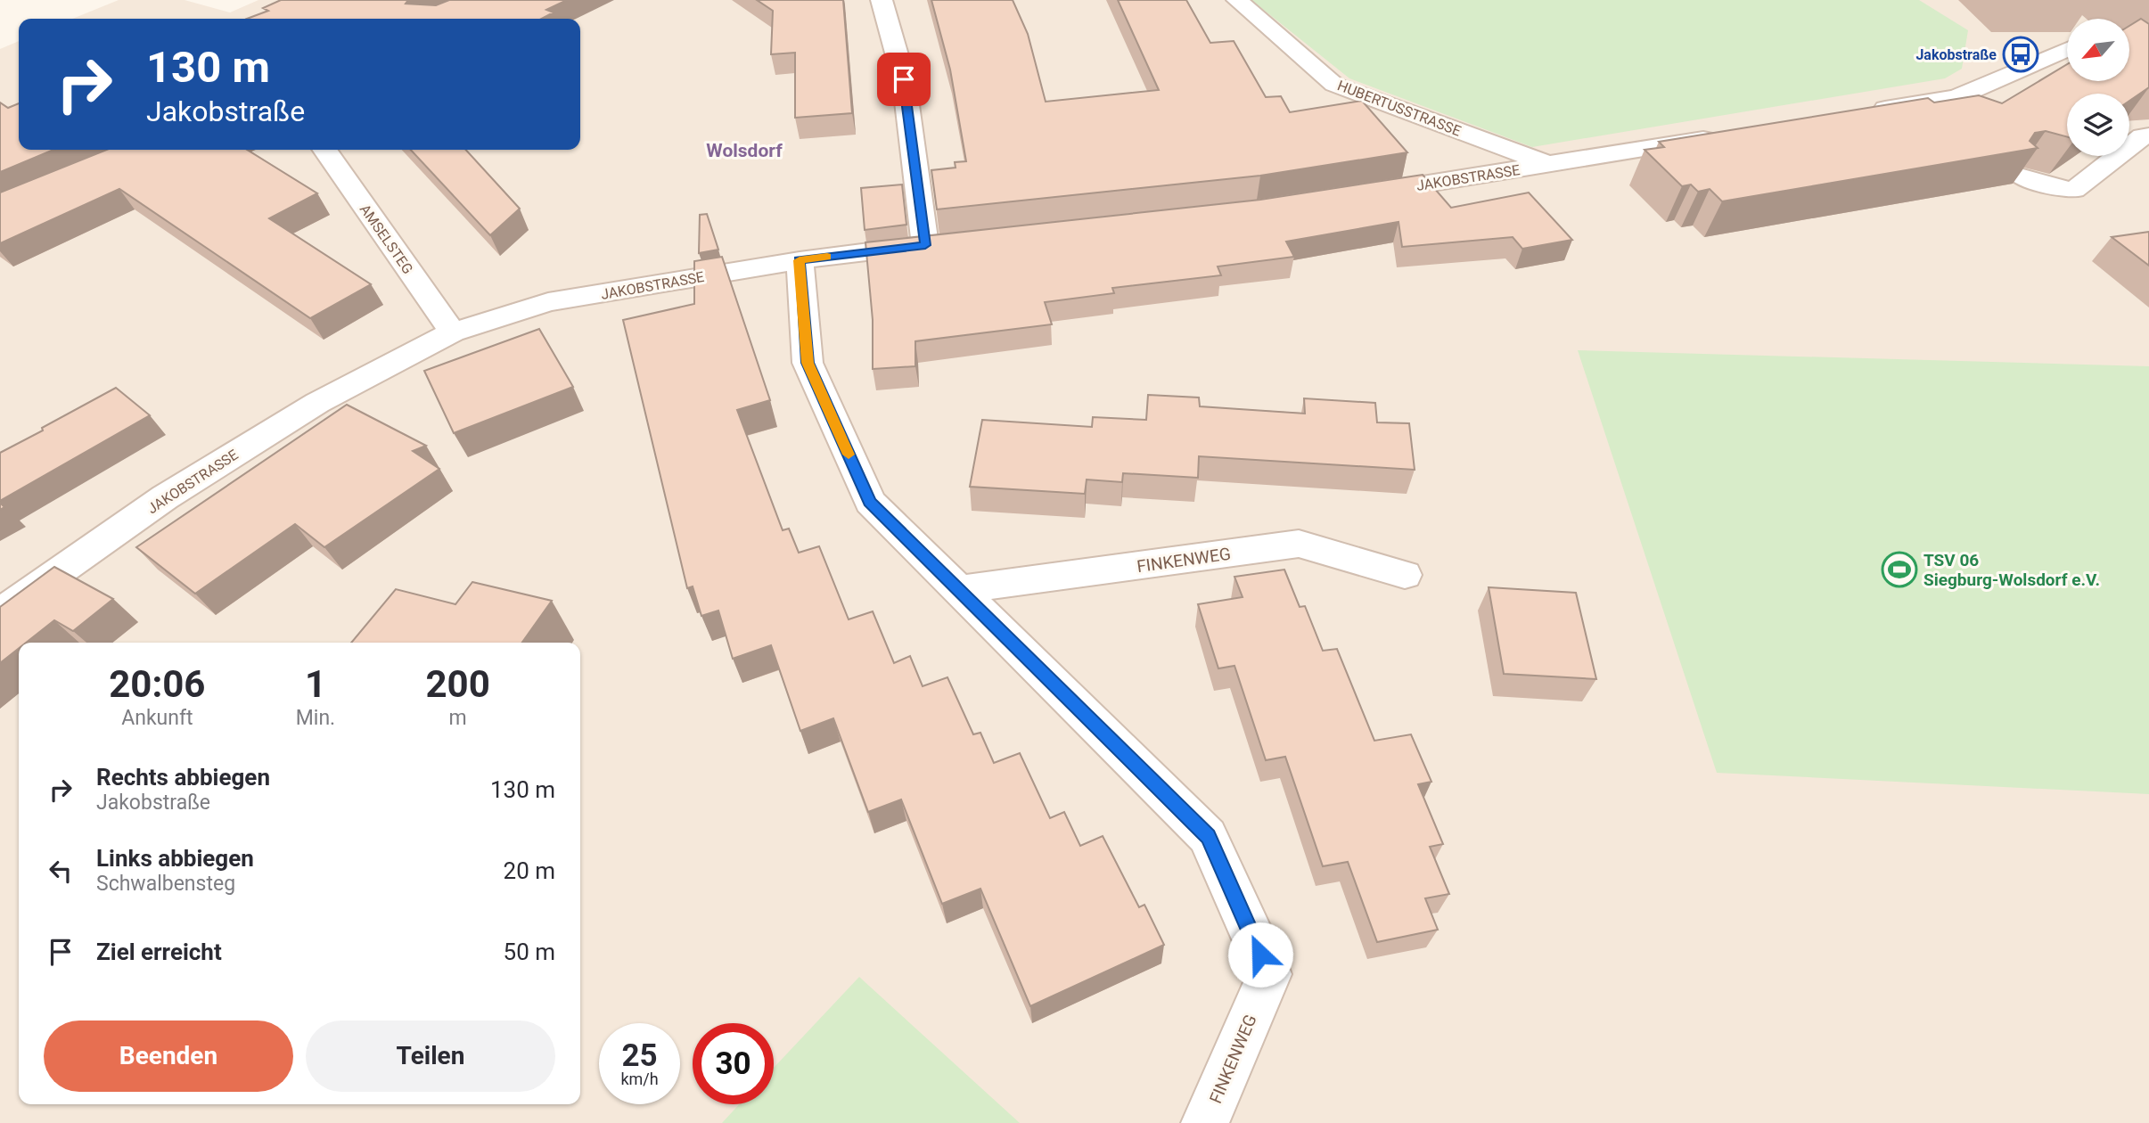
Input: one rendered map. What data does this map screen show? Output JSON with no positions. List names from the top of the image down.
{
  "streets": {
    "street": [
      "HUBERTUSSTRASSE",
      "JAKOBSTRASSE",
      "AMSELSTEG",
      "FINKENWEG"
    ]
  },
  "crossings": [
    ["HUBERTUSSTRASSE", "JAKOBSTRASSE"],
    ["JAKOBSTRASSE", "AMSELSTEG"],
    ["JAKOBSTRASSE", "FINKENWEG"]
  ],
  "districts": ["Wolsdorf"],
  "places": {
    "bus stop": ["Jakobstraße"],
    "sports": ["TSV 06 Siegburg-Wolsdorf e.V."]
  },
  "north": "bottom left",
  "page": {
    "turn": ["130 m", "Jakobstraße"],
    "eta": [
      "20:06",
      "Ankunft",
      "1",
      "Min.",
      "200",
      "m"
    ],
    "list": [
      {
        "name": "Rechts abbiegen",
        "note": "Jakobstraße",
        "value": "130 m"
      },
      {
        "name": "Links abbiegen",
        "note": "Schwalbensteg",
        "value": "20 m"
      },
      {
        "name": "Ziel erreicht",
        "value": "50 m"
      }
    ],
    "buttons": ["Beenden", "Teilen"],
    "speed": "25 km/h",
    "limit": "30"
  }
}
